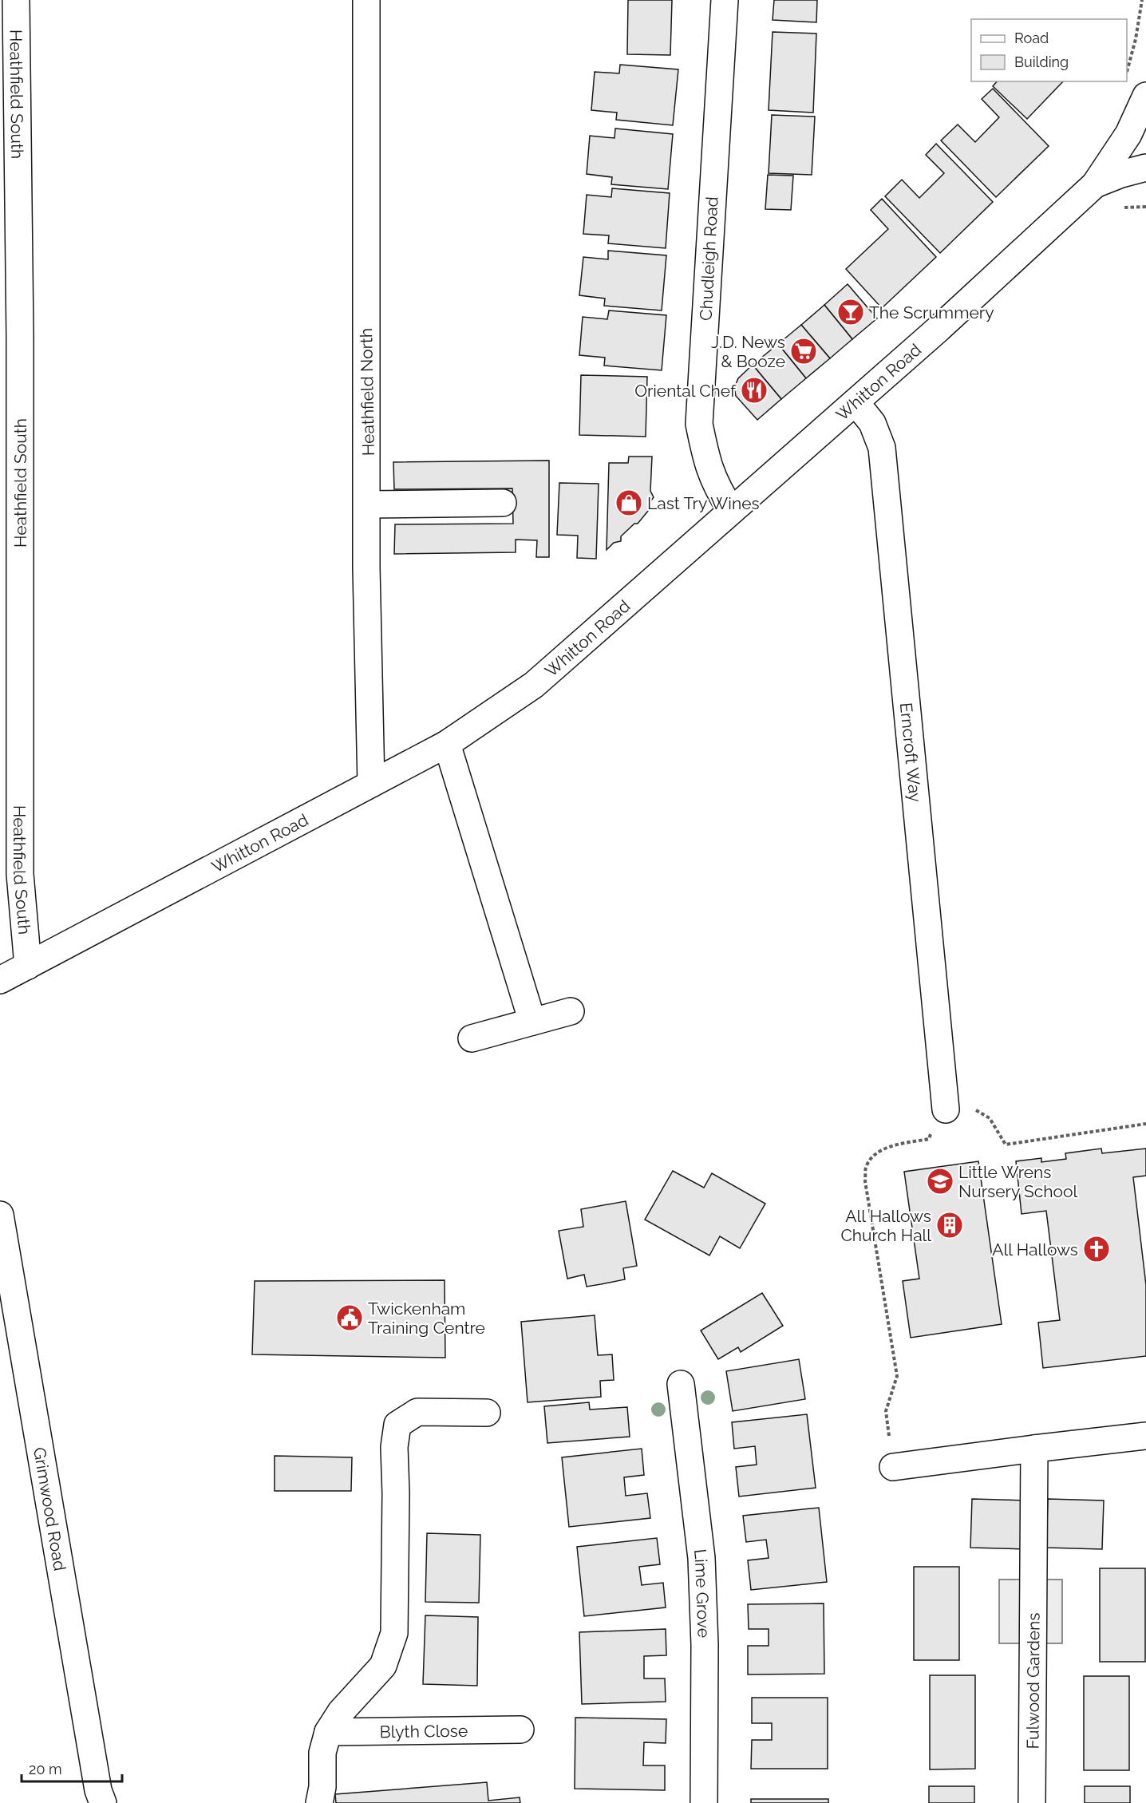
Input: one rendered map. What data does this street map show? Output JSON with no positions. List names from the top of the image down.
{
  "streets": {
    "street": [
      "Heathfield South",
      "Chudleigh Road",
      "Whitton Road",
      "Heathfield North",
      "Erncroft Way",
      "Grimwood Road",
      "Lime Grove",
      "Fulwood Gardens",
      "Blyth Close"
    ]
  },
  "crossings": [
    ["Heathfield South", "Whitton Road"],
    ["Chudleigh Road", "Whitton Road"],
    ["Whitton Road", "Heathfield North"],
    ["Whitton Road", "Erncroft Way"]
  ],
  "places": {
    "bar": ["The Scrummery"],
    "supermarket": ["J.D. News & Booze"],
    "restaurant": ["Oriental Chef"],
    "shop": ["Last Try Wines"],
    "school or university": ["Little Wrens Nursery School"],
    "building": ["All Hallows Church Hall"],
    "church": ["All Hallows"],
    "public building": ["Twickenham Training Centre"]
  },
  "legend": ["Road", "Building"],
  "scale_bar": "20 m"
}
